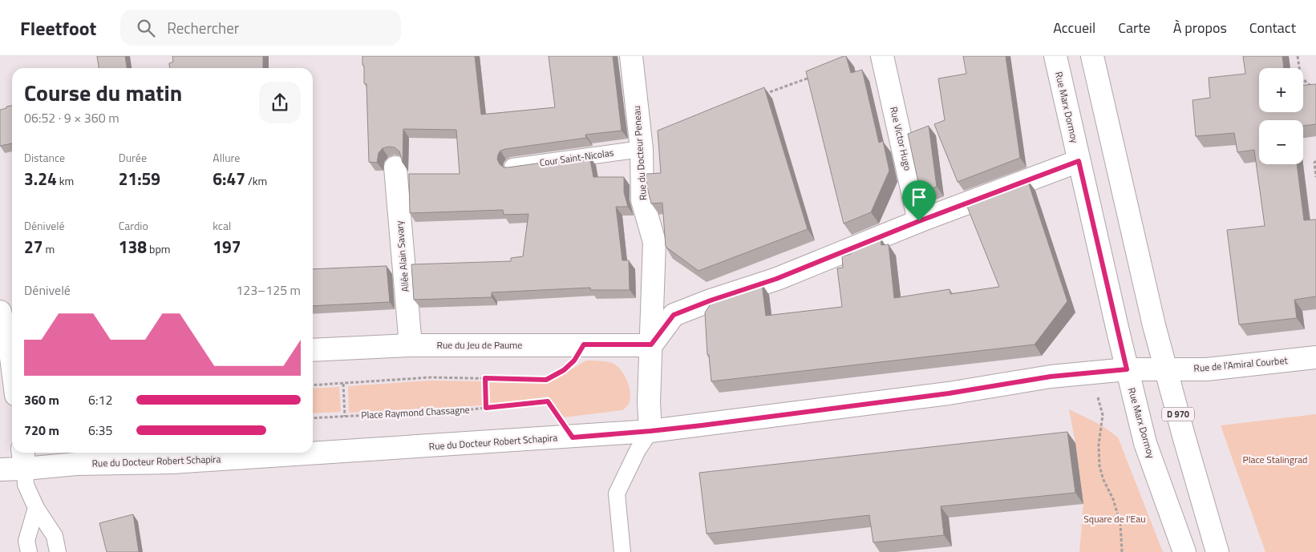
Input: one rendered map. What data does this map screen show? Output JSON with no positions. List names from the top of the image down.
{
  "streets": {
    "street": [
      "Rue Marx Dormoy",
      "Rue Victor Hugo",
      "Rue du Docteur Peneau",
      "Allée Alain Savary",
      "Rue du Jeu de Paume",
      "Rue de l'Amiral Courbet",
      "D 970",
      "Rue du Docteur Robert Schapira"
    ],
    "lane": ["Cour Saint-Nicolas"],
    "path": ["Place Raymond Chassagne"]
  },
  "crossings": [
    ["Rue Marx Dormoy", "Rue de l'Amiral Courbet"],
    ["Rue Marx Dormoy", "Rue du Docteur Robert Schapira"],
    ["Rue du Docteur Peneau", "Cour Saint-Nicolas"],
    ["Rue du Docteur Peneau", "Rue du Jeu de Paume"],
    ["Allée Alain Savary", "Rue du Jeu de Paume"],
    ["Rue de l'Amiral Courbet", "D 970"],
    ["Rue de l'Amiral Courbet", "Rue du Docteur Robert Schapira"],
    ["Place Raymond Chassagne", "Rue du Docteur Robert Schapira"]
  ],
  "parks": ["Place Stalingrad", "Square de l'Eau"],
  "page": {
    "header": "Fleetfoot",
    "search": "Rechercher",
    "nav": [
      "Accueil",
      "Carte",
      "À propos",
      "Contact"
    ],
    "map_buttons": ["+", "−"],
    "heading": ["Course du matin", "06:52 · 9 × 360 m"],
    "stats": [
      ["Distance", "3.24 km"],
      ["Durée", "21:59"],
      ["Allure", "6:47 /km"],
      ["Dénivelé", "27 m"],
      ["Cardio", "138 bpm"],
      ["kcal", "197"]
    ],
    "chart": ["Dénivelé", "123–125 m"],
    "list": [
      {
        "name": "360 m",
        "note": "6:12"
      },
      {
        "name": "720 m",
        "note": "6:35"
      }
    ]
  }
}
